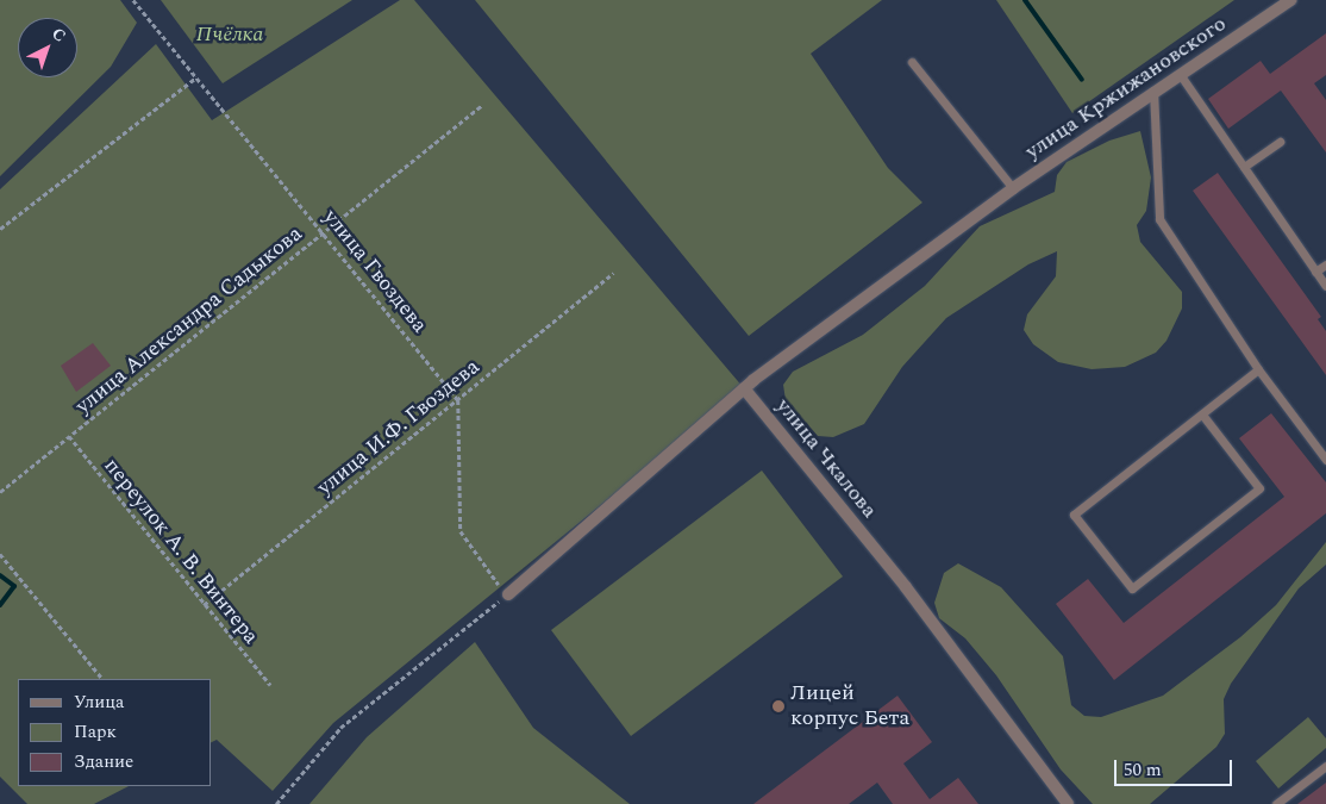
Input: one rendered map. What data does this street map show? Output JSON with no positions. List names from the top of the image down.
{
  "streets": {
    "street": ["улица Кржижановского", "улица Чкалова"],
    "path": [
      "улица Гвоздева",
      "улица Александра Садыкова",
      "улица И.Ф. Гвоздева",
      "переулок А. В. Винтера"
    ]
  },
  "crossings": [
    ["улица Кржижановского", "улица Чкалова"],
    ["улица Гвоздева", "улица Александра Садыкова"],
    ["улица Гвоздева", "улица И.Ф. Гвоздева"],
    ["улица Александра Садыкова", "переулок А. В. Винтера"],
    ["улица И.Ф. Гвоздева", "переулок А. В. Винтера"]
  ],
  "parks": ["Пчёлка"],
  "places": ["Лицей корпус Бета"],
  "legend": ["Улица", "Парк", "Здание"],
  "scale_bar": "50 m",
  "north": "top right"
}
